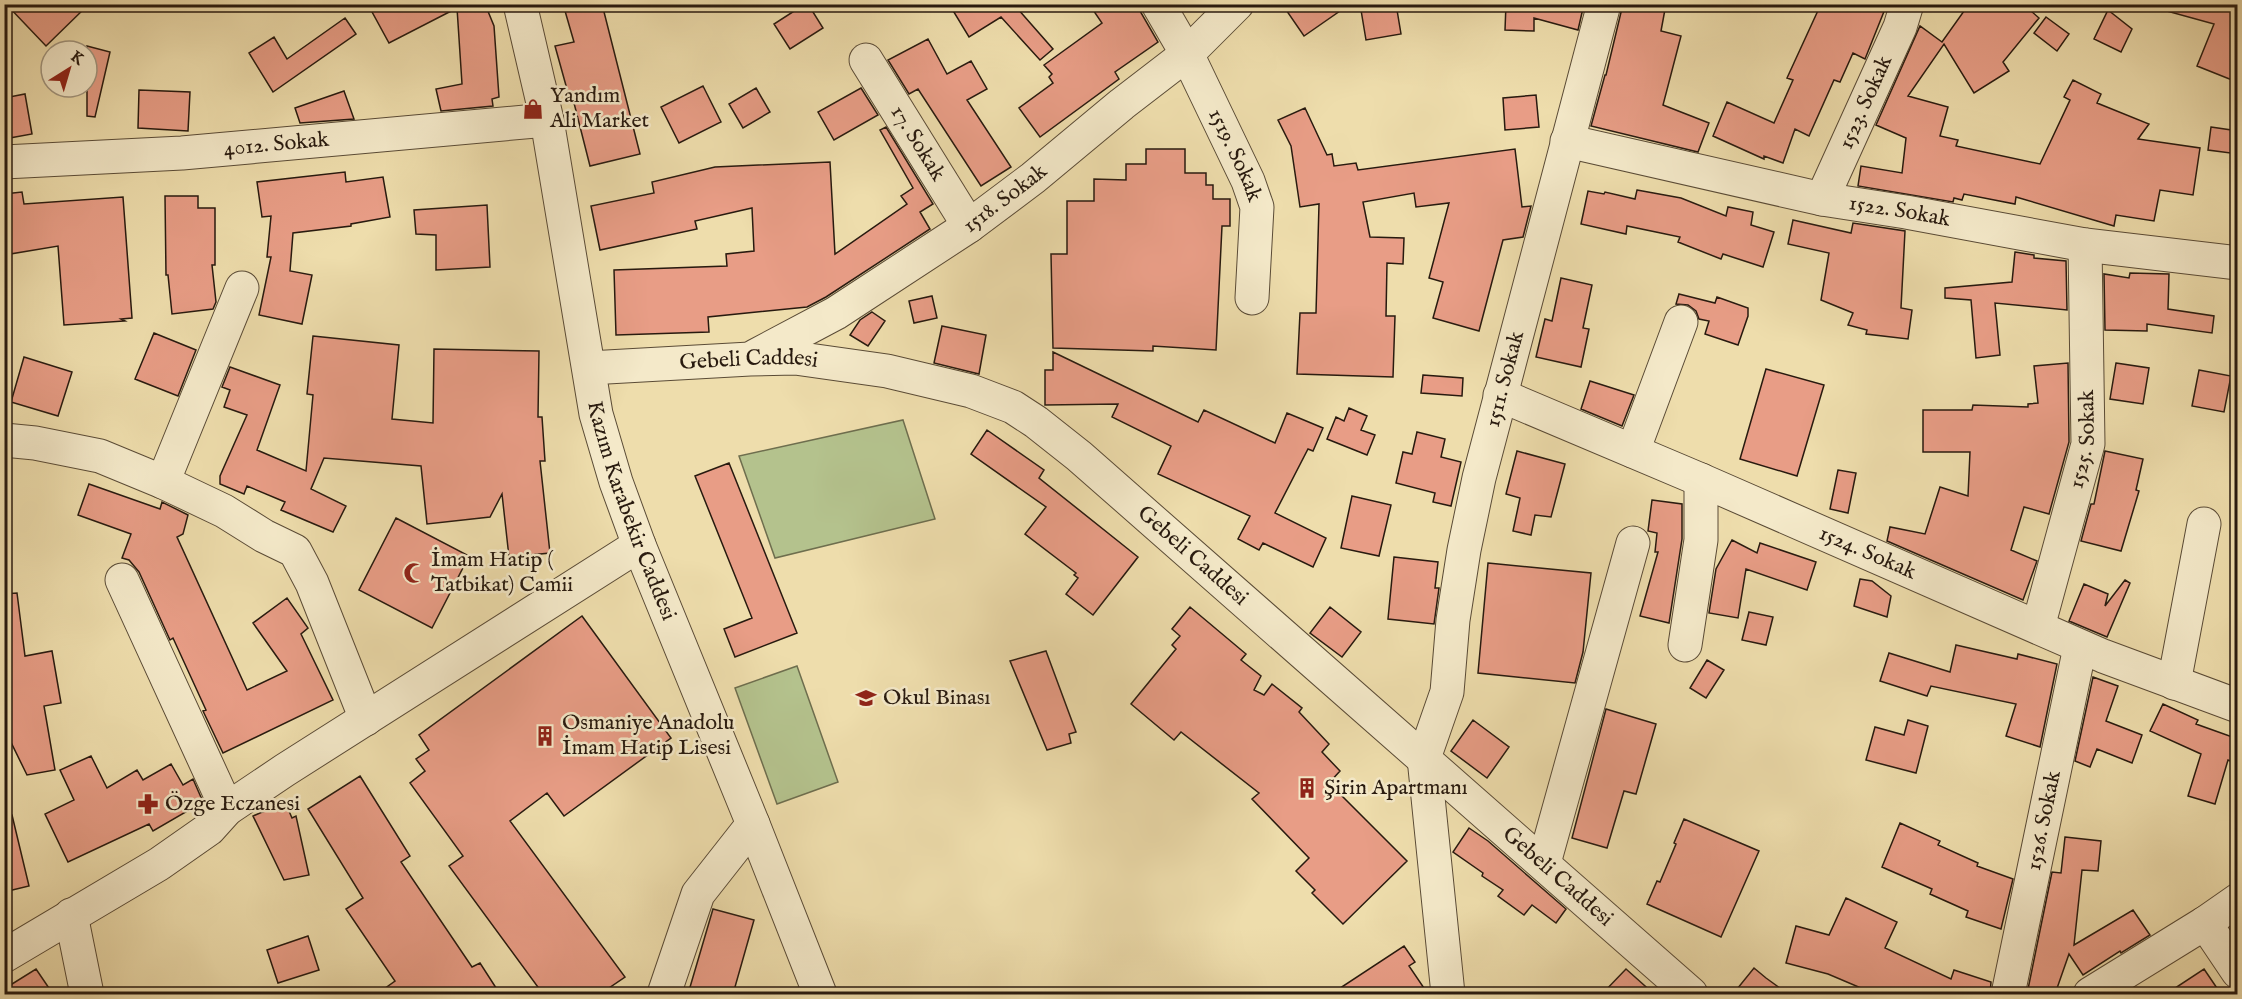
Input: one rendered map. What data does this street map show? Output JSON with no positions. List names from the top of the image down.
{
  "streets": {
    "street": [
      "1523. Sokak",
      "17. Sokak",
      "4012. Sokak",
      "1519. Sokak",
      "1518. Sokak",
      "1522. Sokak",
      "Gebeli Caddesi",
      "1511. Sokak",
      "1525. Sokak",
      "Kazım Karabekir Caddesi",
      "1524. Sokak",
      "1526. Sokak"
    ]
  },
  "crossings": [
    ["1523. Sokak", "1522. Sokak"],
    ["17. Sokak", "1518. Sokak"],
    ["4012. Sokak", "Kazım Karabekir Caddesi"],
    ["1519. Sokak", "1518. Sokak"],
    ["1518. Sokak", "Gebeli Caddesi"],
    ["1522. Sokak", "1511. Sokak"],
    ["1522. Sokak", "1525. Sokak"],
    ["Gebeli Caddesi", "1511. Sokak"],
    ["Gebeli Caddesi", "Kazım Karabekir Caddesi"],
    ["1511. Sokak", "1524. Sokak"],
    ["1525. Sokak", "1524. Sokak"],
    ["1524. Sokak", "1526. Sokak"]
  ],
  "places": {
    "shop": ["Yandım Ali Market"],
    "mosque": ["İmam Hatip ( Tatbikat) Camii"],
    "school or university": ["Okul Binası"],
    "building": ["Osmaniye Anadolu İmam Hatip Lisesi", "Şirin Apartmanı"],
    "pharmacy": ["Özge Eczanesi"]
  },
  "north": "top right"
}
